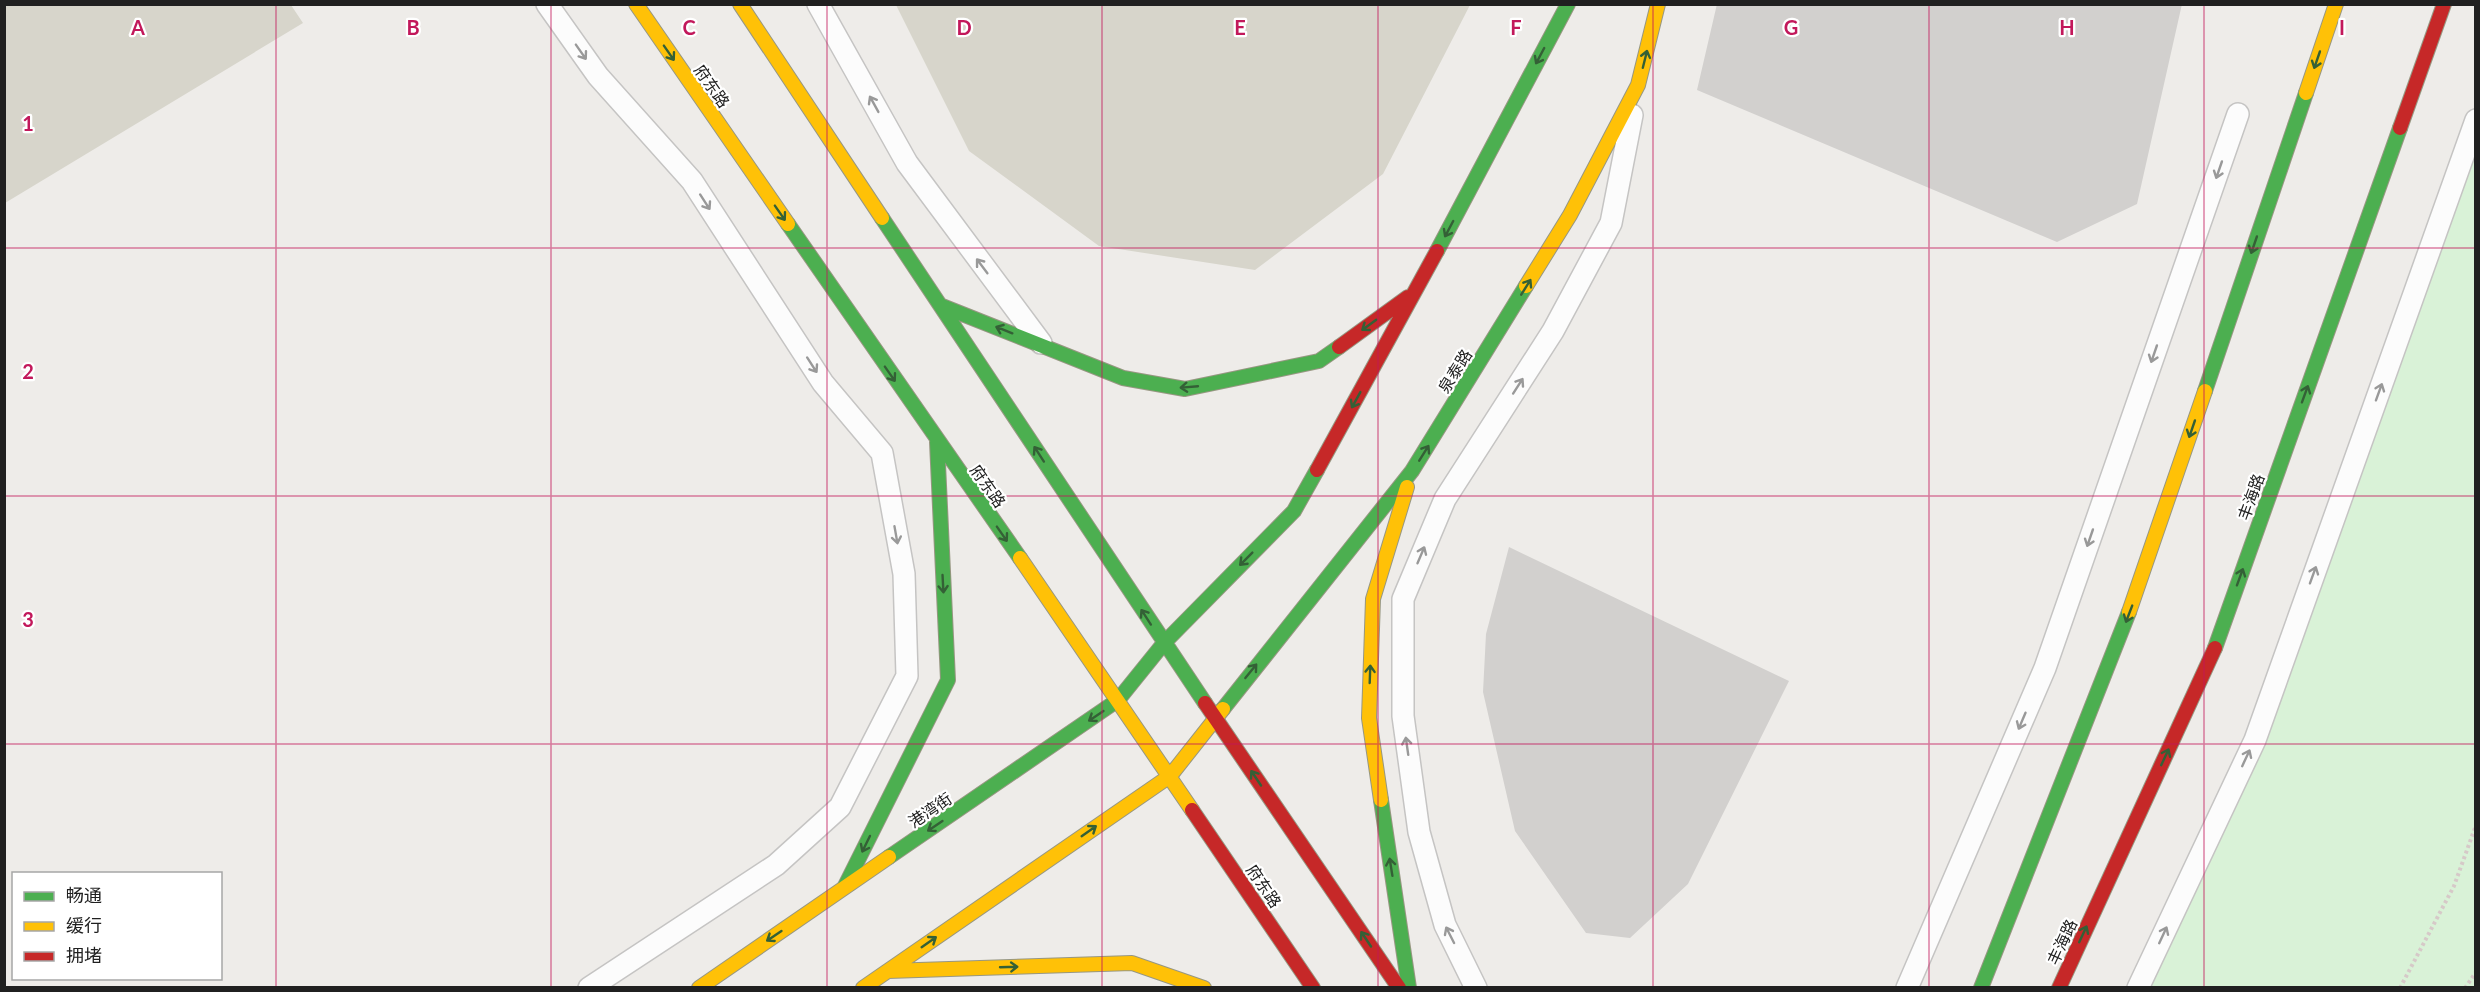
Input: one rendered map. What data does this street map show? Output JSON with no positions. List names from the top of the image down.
{
  "streets": {
    "street": [
      "府东路",
      "泉泰路",
      "丰海路",
      "港湾街"
    ]
  },
  "crossings": [
    ["府东路", "港湾街"]
  ],
  "legend": ["畅通", "缓行", "拥堵"],
  "grid": {
    "columns": [
      "A",
      "B",
      "C",
      "D",
      "E",
      "F",
      "G",
      "H",
      "I"
    ],
    "rows": ["1", "2", "3"]
  }
}
